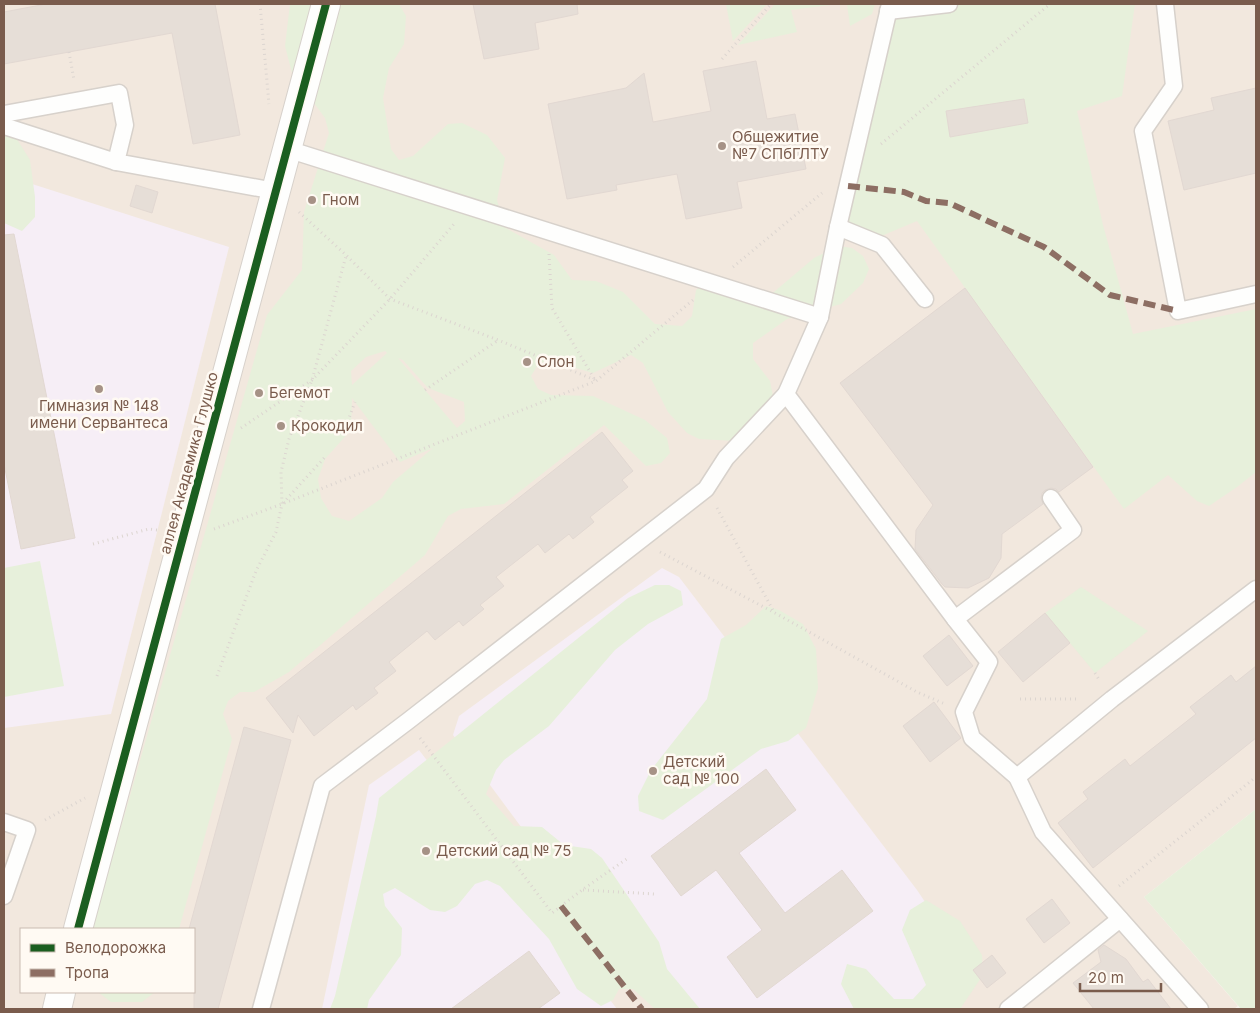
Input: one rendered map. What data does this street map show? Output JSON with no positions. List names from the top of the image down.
{
  "streets": {
    "street": ["аллея Академика Глушко"]
  },
  "places": [
    "Общежитие №7 СПбГЛТУ",
    "Гном",
    "Слон",
    "Гимназия № 148 имени Сервантеса",
    "Бегемот",
    "Крокодил",
    "Детский сад № 100",
    "Детский сад № 75"
  ],
  "legend": ["Велодорожка", "Тропа"],
  "scale_bar": "20 m"
}
